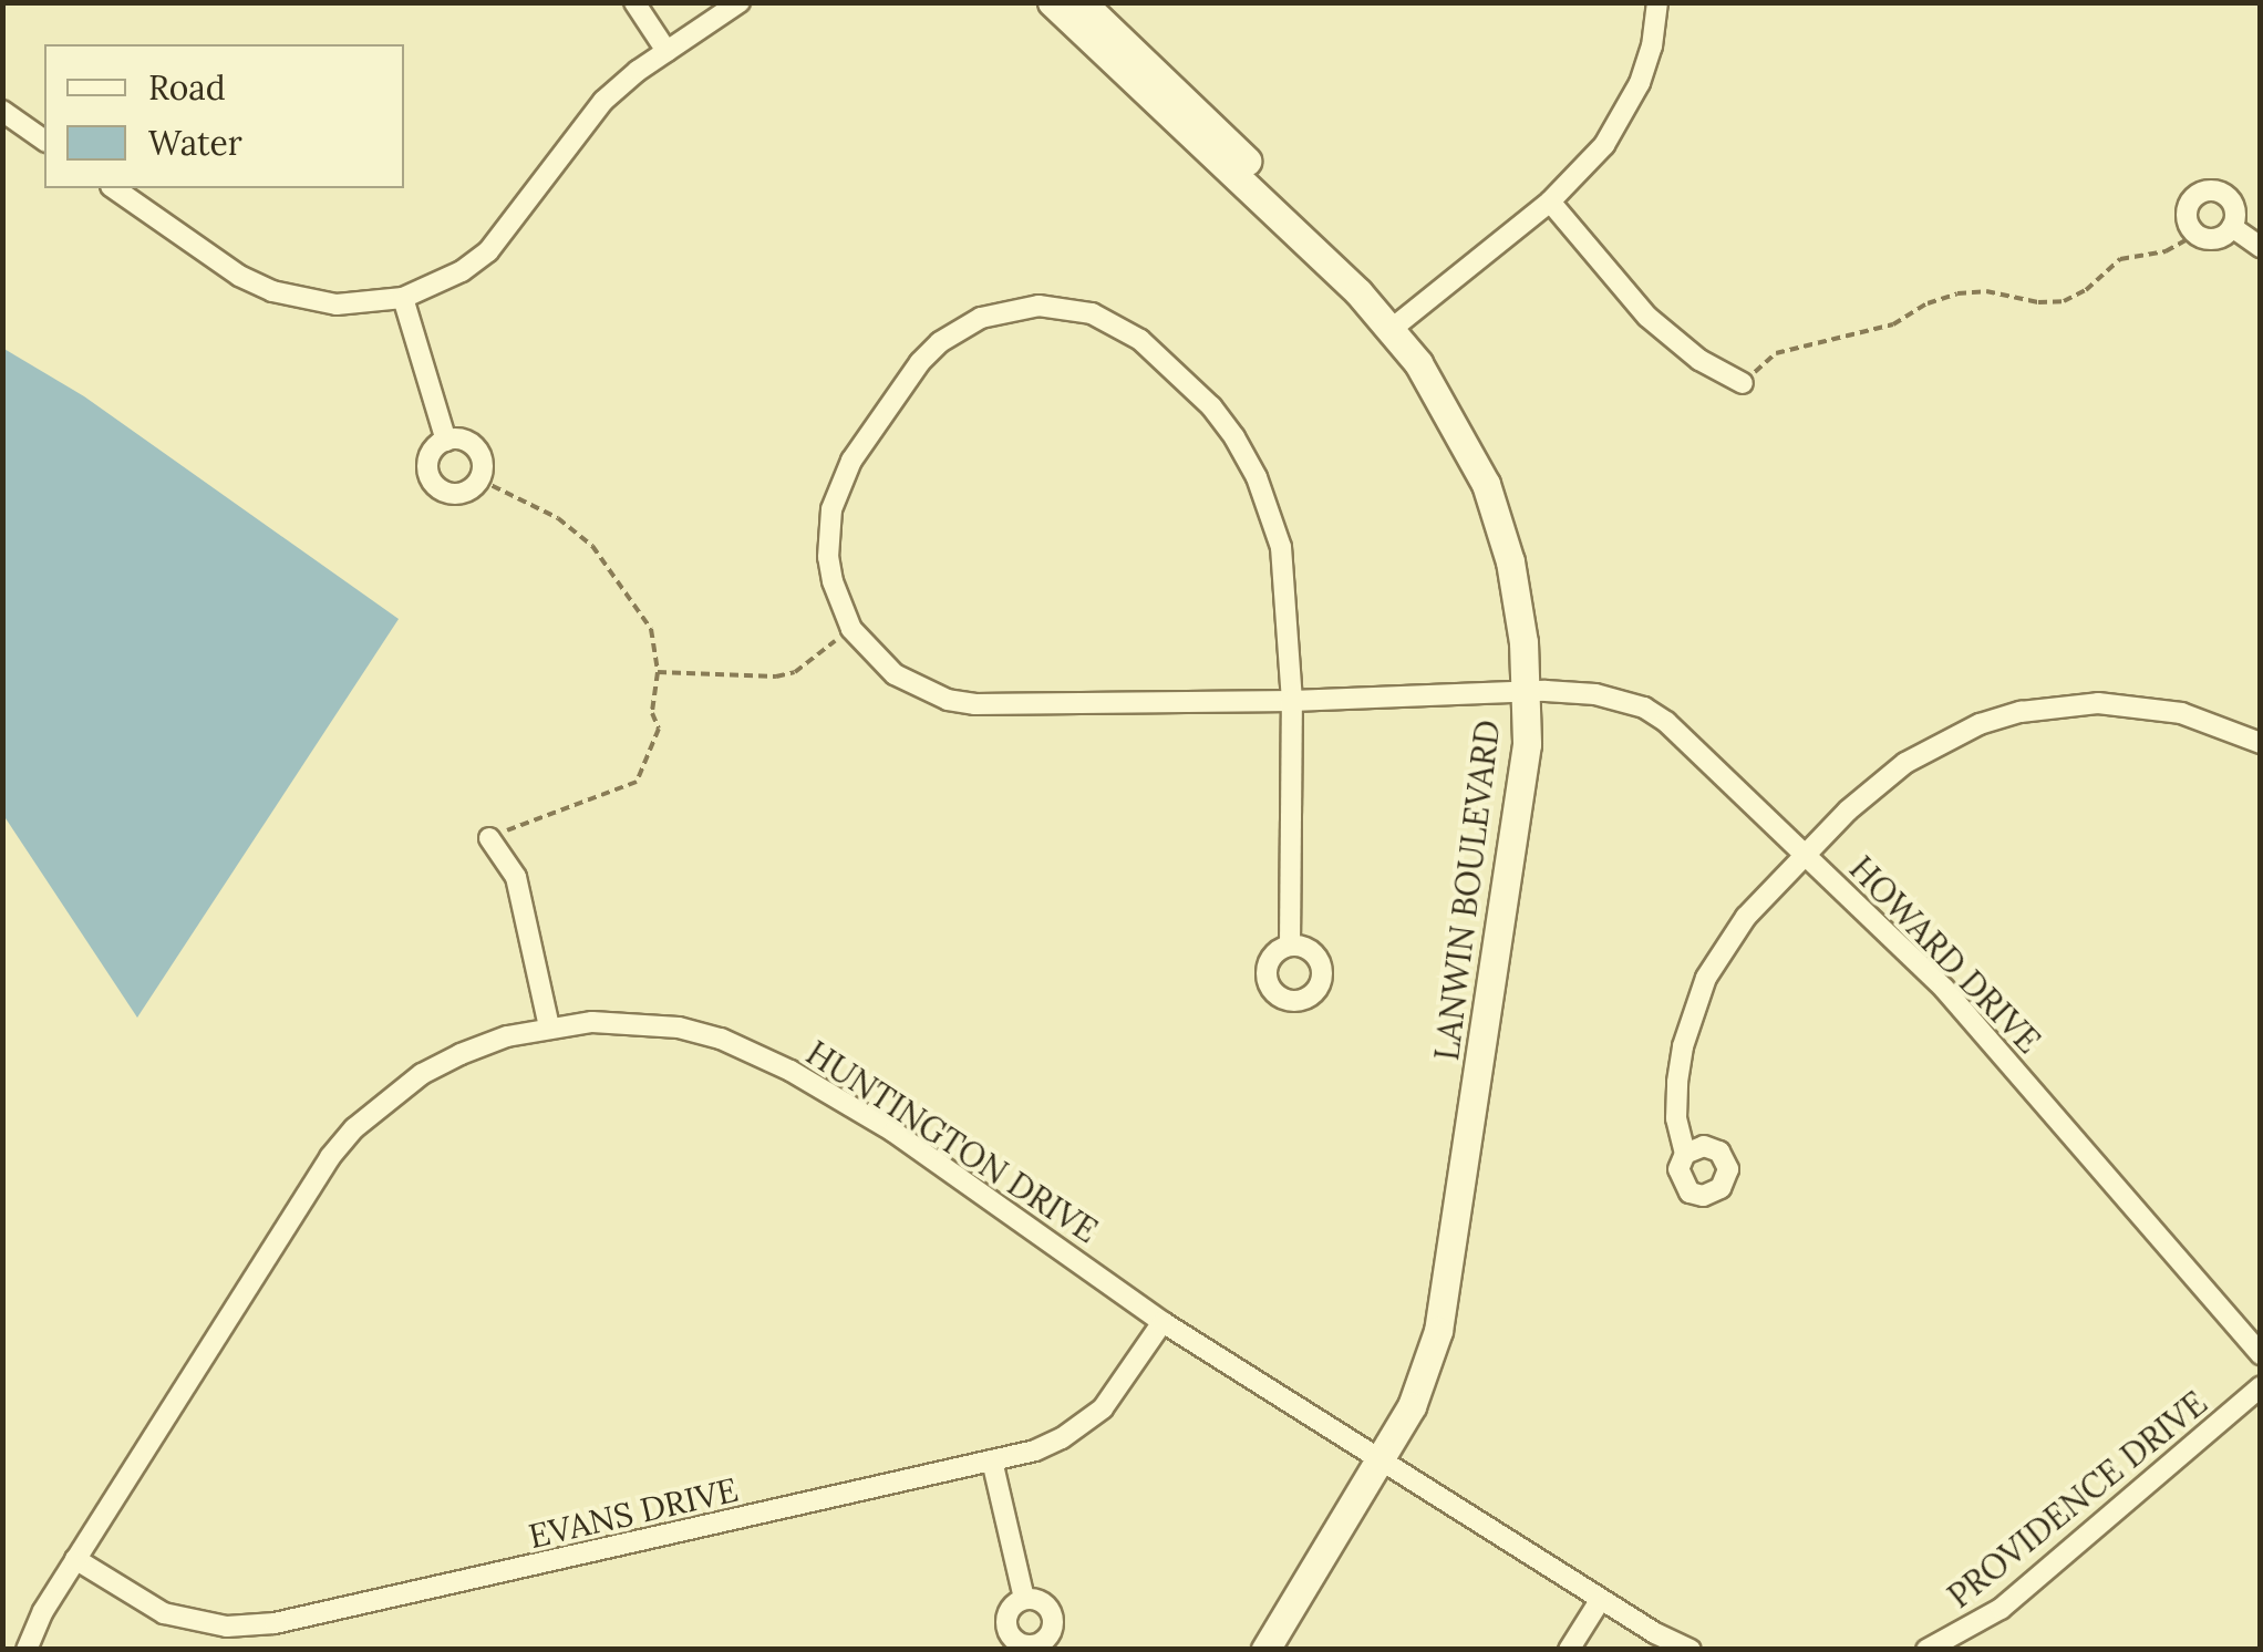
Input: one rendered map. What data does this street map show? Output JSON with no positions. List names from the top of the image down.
{
  "streets": {
    "street": [
      "LANWIN BOULEVARD",
      "HOWARD DRIVE",
      "HUNTINGTON DRIVE",
      "PROVIDENCE DRIVE",
      "EVANS DRIVE"
    ]
  },
  "crossings": [
    ["LANWIN BOULEVARD", "HOWARD DRIVE"],
    ["LANWIN BOULEVARD", "HUNTINGTON DRIVE"],
    ["HUNTINGTON DRIVE", "EVANS DRIVE"]
  ],
  "legend": ["Road", "Water"]
}
